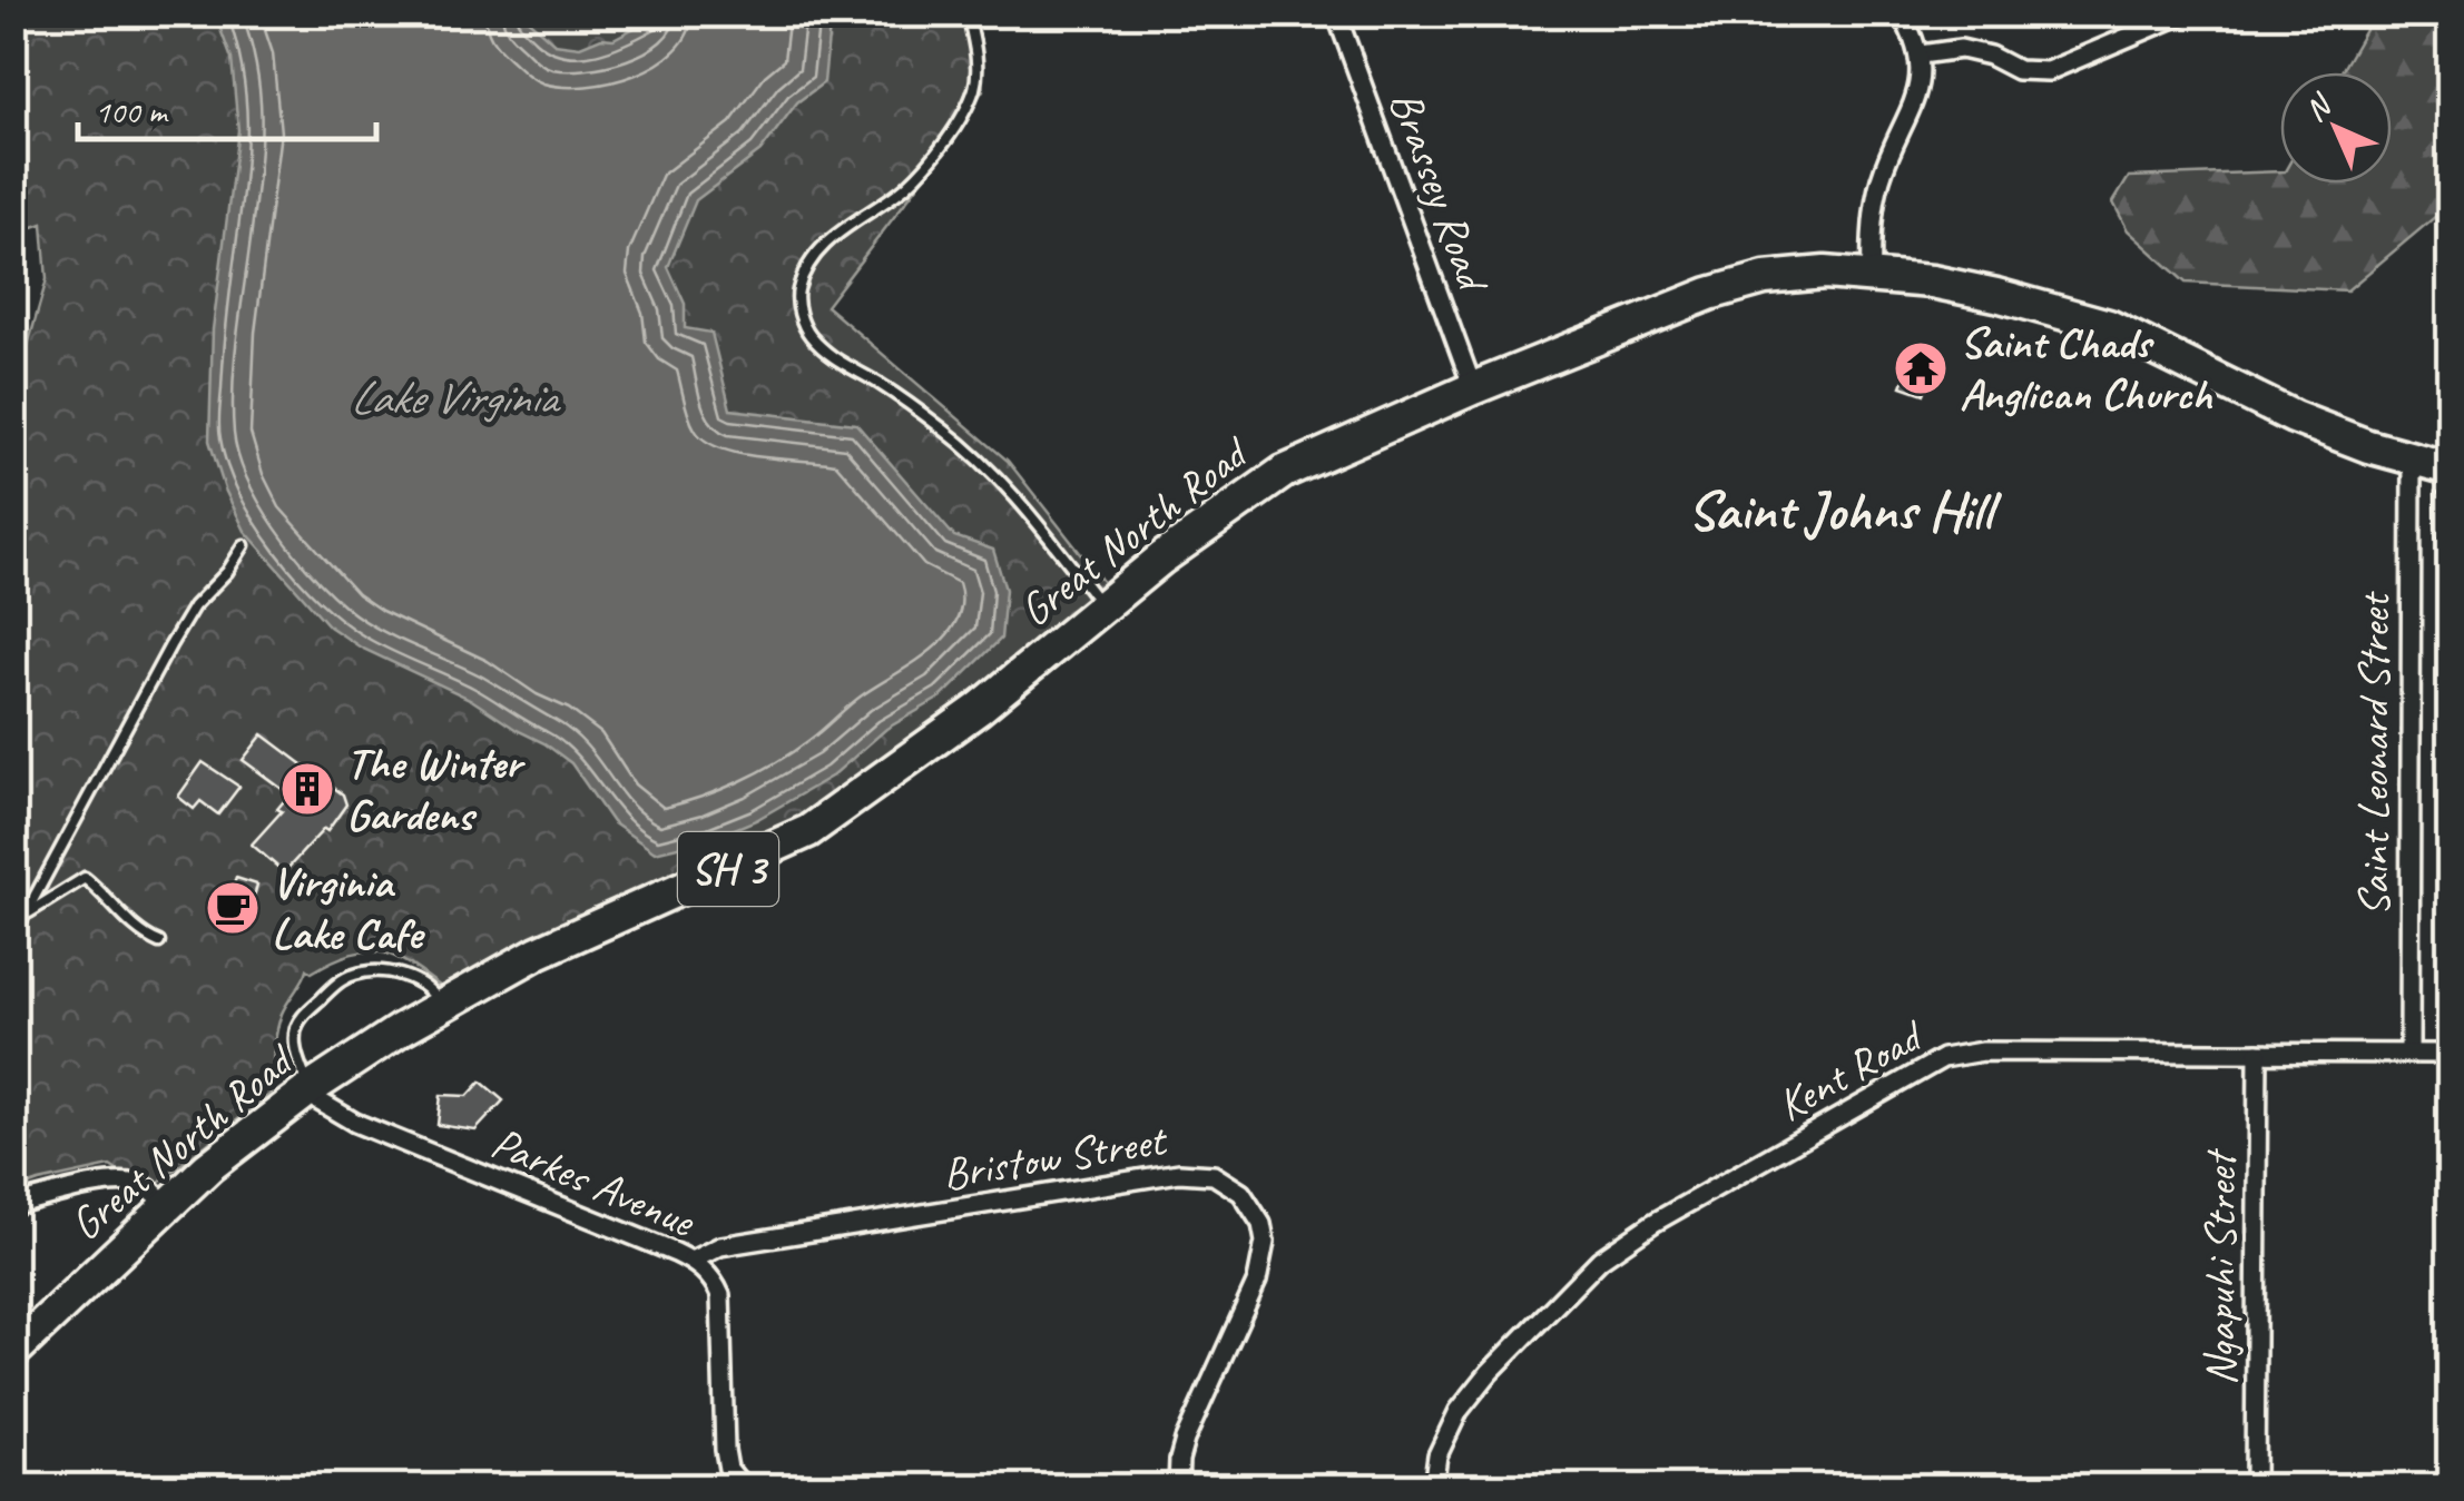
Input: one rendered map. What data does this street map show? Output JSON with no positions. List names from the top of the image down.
{
  "streets": {
    "highway": ["Great North Road", "SH 3"],
    "street": [
      "Brassey Road",
      "Saint Leonard Street",
      "Kent Road",
      "Bristow Street",
      "Parkes Avenue",
      "Ngapuhi Street"
    ]
  },
  "crossings": [
    ["Brassey Road", "Great North Road"],
    ["Great North Road", "Saint Leonard Street"],
    ["Great North Road", "Parkes Avenue"],
    ["Saint Leonard Street", "Kent Road"],
    ["Kent Road", "Ngapuhi Street"],
    ["Bristow Street", "Parkes Avenue"]
  ],
  "districts": ["Saint Johns Hill"],
  "water": ["Lake Virginia"],
  "places": {
    "temple": ["Saint Chads Anglican Church"],
    "building": ["The Winter Gardens"],
    "cafe": ["Virginia Lake Cafe"]
  },
  "scale_bar": "100 m",
  "north": "top left"
}
